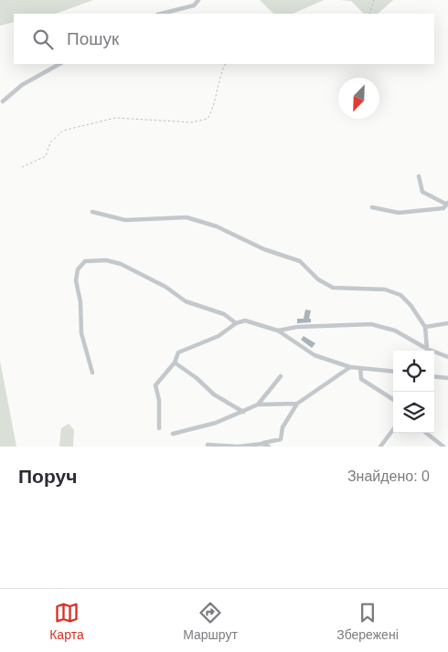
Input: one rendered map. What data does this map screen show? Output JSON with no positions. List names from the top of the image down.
{
  "north": "bottom left",
  "page": {
    "search": "Пошук",
    "heading": ["Поруч", "Знайдено: 0"],
    "nav": ["Карта", "Маршрут", "Збережені"]
  }
}
